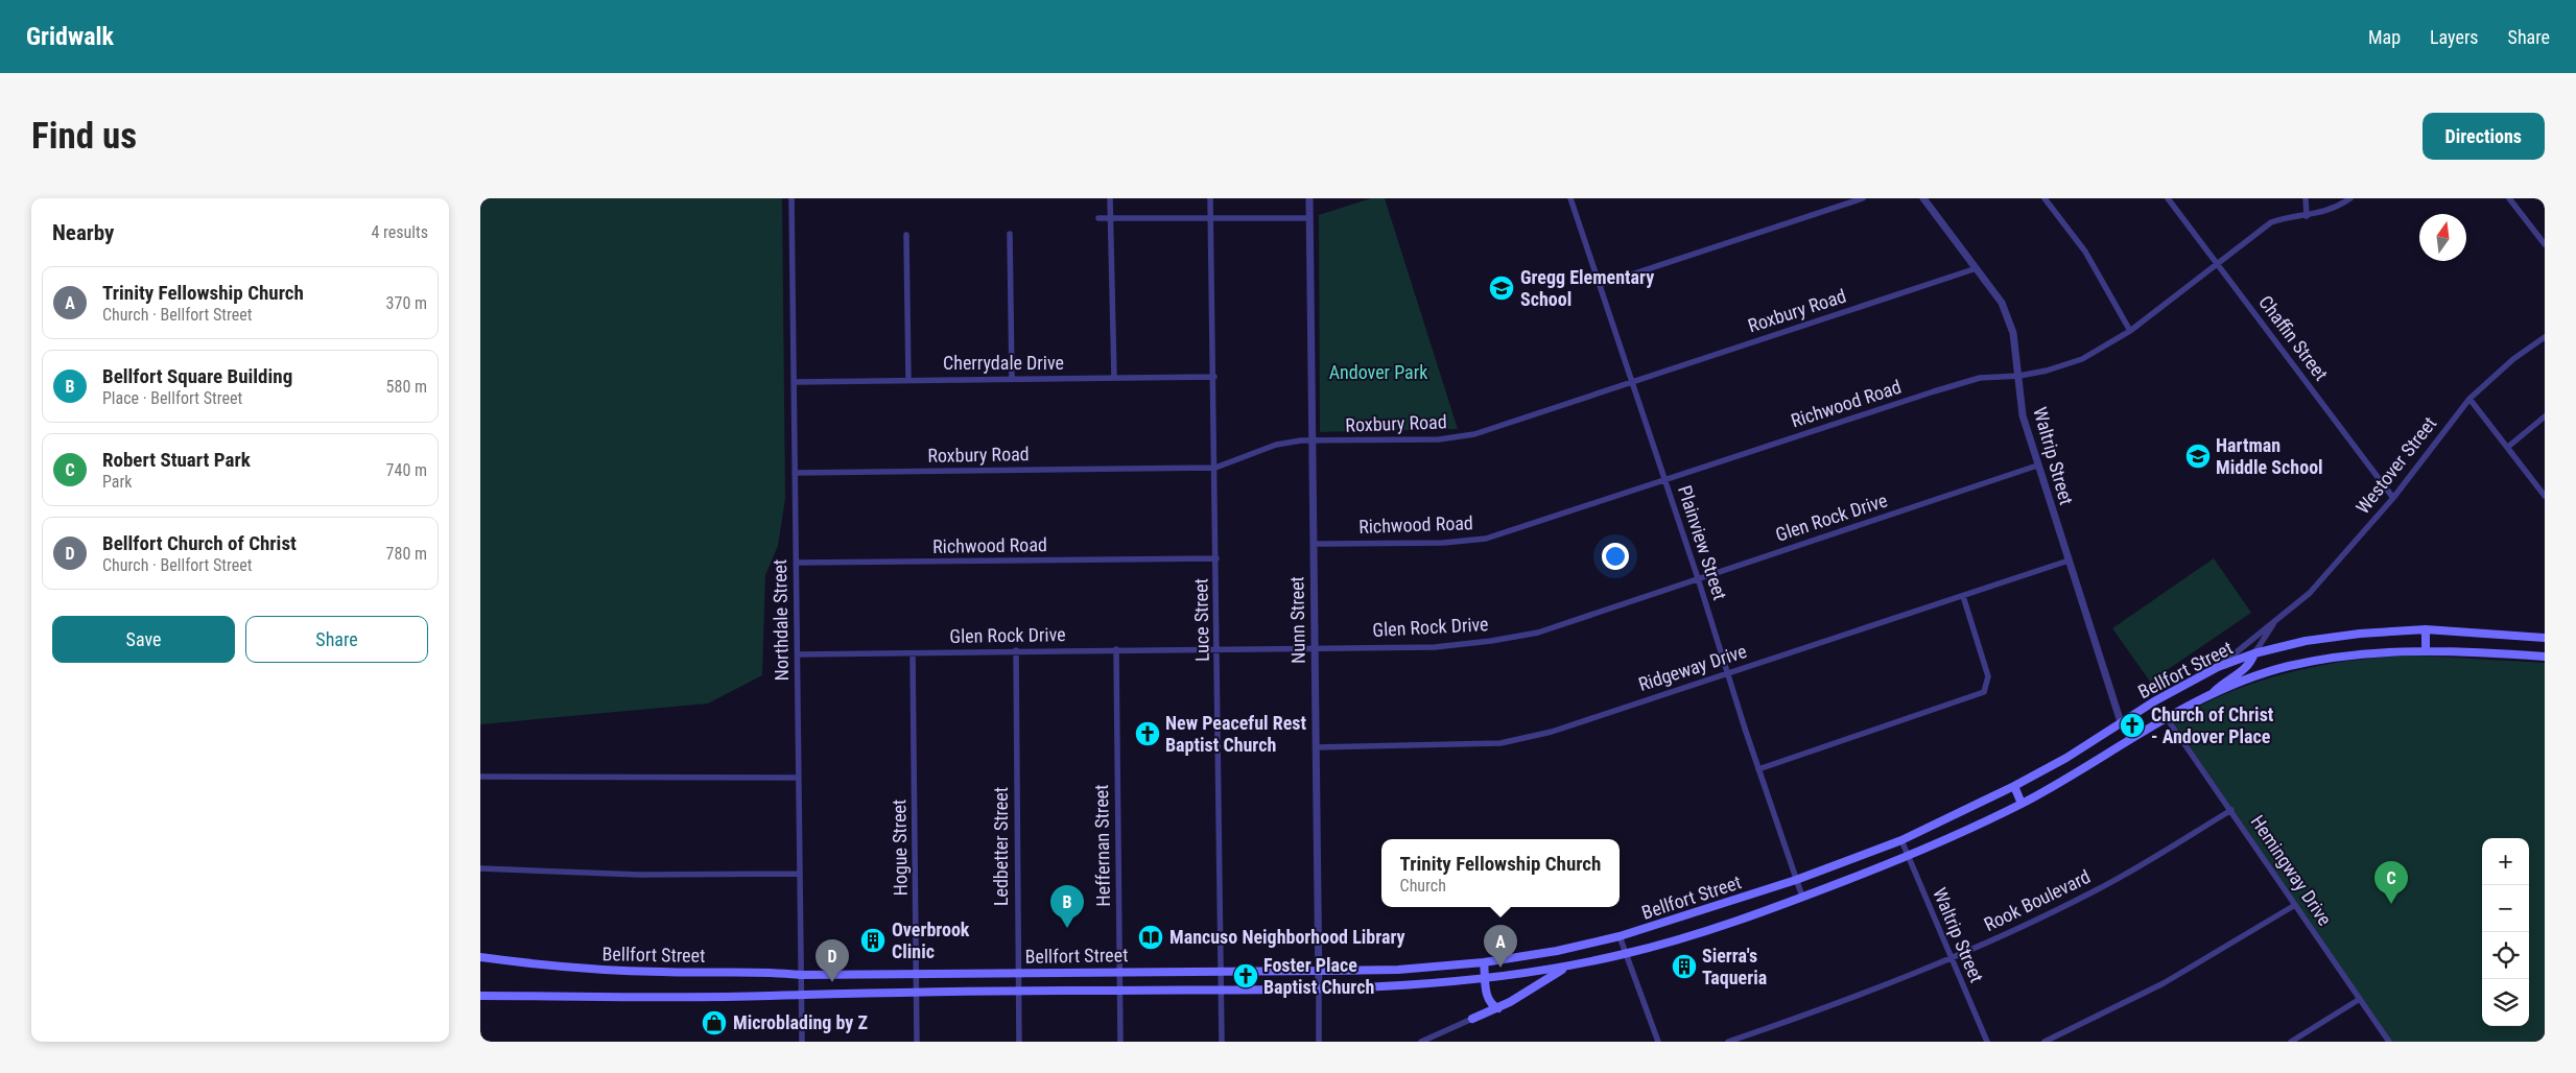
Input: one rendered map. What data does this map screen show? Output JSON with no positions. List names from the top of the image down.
{
  "streets": {
    "main road": ["Bellfort Street"],
    "street": [
      "Roxbury Road",
      "Chaffin Street",
      "Cherrydale Drive",
      "Richwood Road",
      "Waltrip Street",
      "Westover Street",
      "Glen Rock Drive",
      "Plainview Street",
      "Northdale Street",
      "Luce Street",
      "Nunn Street",
      "Ridgeway Drive",
      "Heffernan Street",
      "Ledbetter Street",
      "Hogue Street",
      "Hemingway Drive",
      "Rook Boulevard"
    ]
  },
  "crossings": [
    ["Roxbury Road", "Waltrip Street"],
    ["Roxbury Road", "Plainview Street"],
    ["Roxbury Road", "Northdale Street"],
    ["Roxbury Road", "Luce Street"],
    ["Roxbury Road", "Nunn Street"],
    ["Chaffin Street", "Richwood Road"],
    ["Chaffin Street", "Westover Street"],
    ["Cherrydale Drive", "Northdale Street"],
    ["Cherrydale Drive", "Luce Street"],
    ["Richwood Road", "Waltrip Street"],
    ["Richwood Road", "Plainview Street"],
    ["Richwood Road", "Northdale Street"],
    ["Richwood Road", "Luce Street"],
    ["Richwood Road", "Nunn Street"],
    ["Waltrip Street", "Glen Rock Drive"],
    ["Waltrip Street", "Ridgeway Drive"],
    ["Waltrip Street", "Bellfort Street"],
    ["Waltrip Street", "Rook Boulevard"],
    ["Westover Street", "Bellfort Street"],
    ["Glen Rock Drive", "Plainview Street"],
    ["Glen Rock Drive", "Northdale Street"],
    ["Glen Rock Drive", "Luce Street"],
    ["Glen Rock Drive", "Nunn Street"],
    ["Glen Rock Drive", "Heffernan Street"],
    ["Glen Rock Drive", "Ledbetter Street"],
    ["Glen Rock Drive", "Hogue Street"],
    ["Plainview Street", "Ridgeway Drive"],
    ["Plainview Street", "Bellfort Street"],
    ["Northdale Street", "Bellfort Street"],
    ["Luce Street", "Bellfort Street"],
    ["Nunn Street", "Ridgeway Drive"],
    ["Nunn Street", "Bellfort Street"],
    ["Bellfort Street", "Heffernan Street"],
    ["Bellfort Street", "Ledbetter Street"],
    ["Bellfort Street", "Hogue Street"],
    ["Bellfort Street", "Hemingway Drive"],
    ["Hemingway Drive", "Rook Boulevard"]
  ],
  "parks": ["Andover Park"],
  "places": {
    "school or university": ["Gregg Elementary School", "Hartman Middle School"],
    "church": ["Church of Christ - Andover Place", "New Peaceful Rest Baptist Church", "Foster Place Baptist Church"],
    "library": ["Mancuso Neighborhood Library"],
    "building": ["Overbrook Clinic", "Sierra's Taqueria"],
    "shop": ["Microblading by Z"]
  },
  "north": "top",
  "page": {
    "header": "Gridwalk",
    "nav": ["Map", "Layers", "Share"],
    "buttons": [
      "Directions",
      ["Save", "Share"]
    ],
    "title": "Find us",
    "heading": ["Nearby", "4 results"],
    "list": [
      {
        "mark": "A",
        "name": "Trinity Fellowship Church",
        "note": "Church · Bellfort Street",
        "value": "370 m"
      },
      {
        "mark": "B",
        "name": "Bellfort Square Building",
        "note": "Place · Bellfort Street",
        "value": "580 m"
      },
      {
        "mark": "C",
        "name": "Robert Stuart Park",
        "note": "Park",
        "value": "740 m"
      },
      {
        "mark": "D",
        "name": "Bellfort Church of Christ",
        "note": "Church · Bellfort Street",
        "value": "780 m"
      }
    ],
    "map_buttons": ["+", "−"],
    "popup": ["Trinity Fellowship Church", "Church"],
    "pins": [
      "C",
      "B",
      "A",
      "D"
    ]
  }
}
